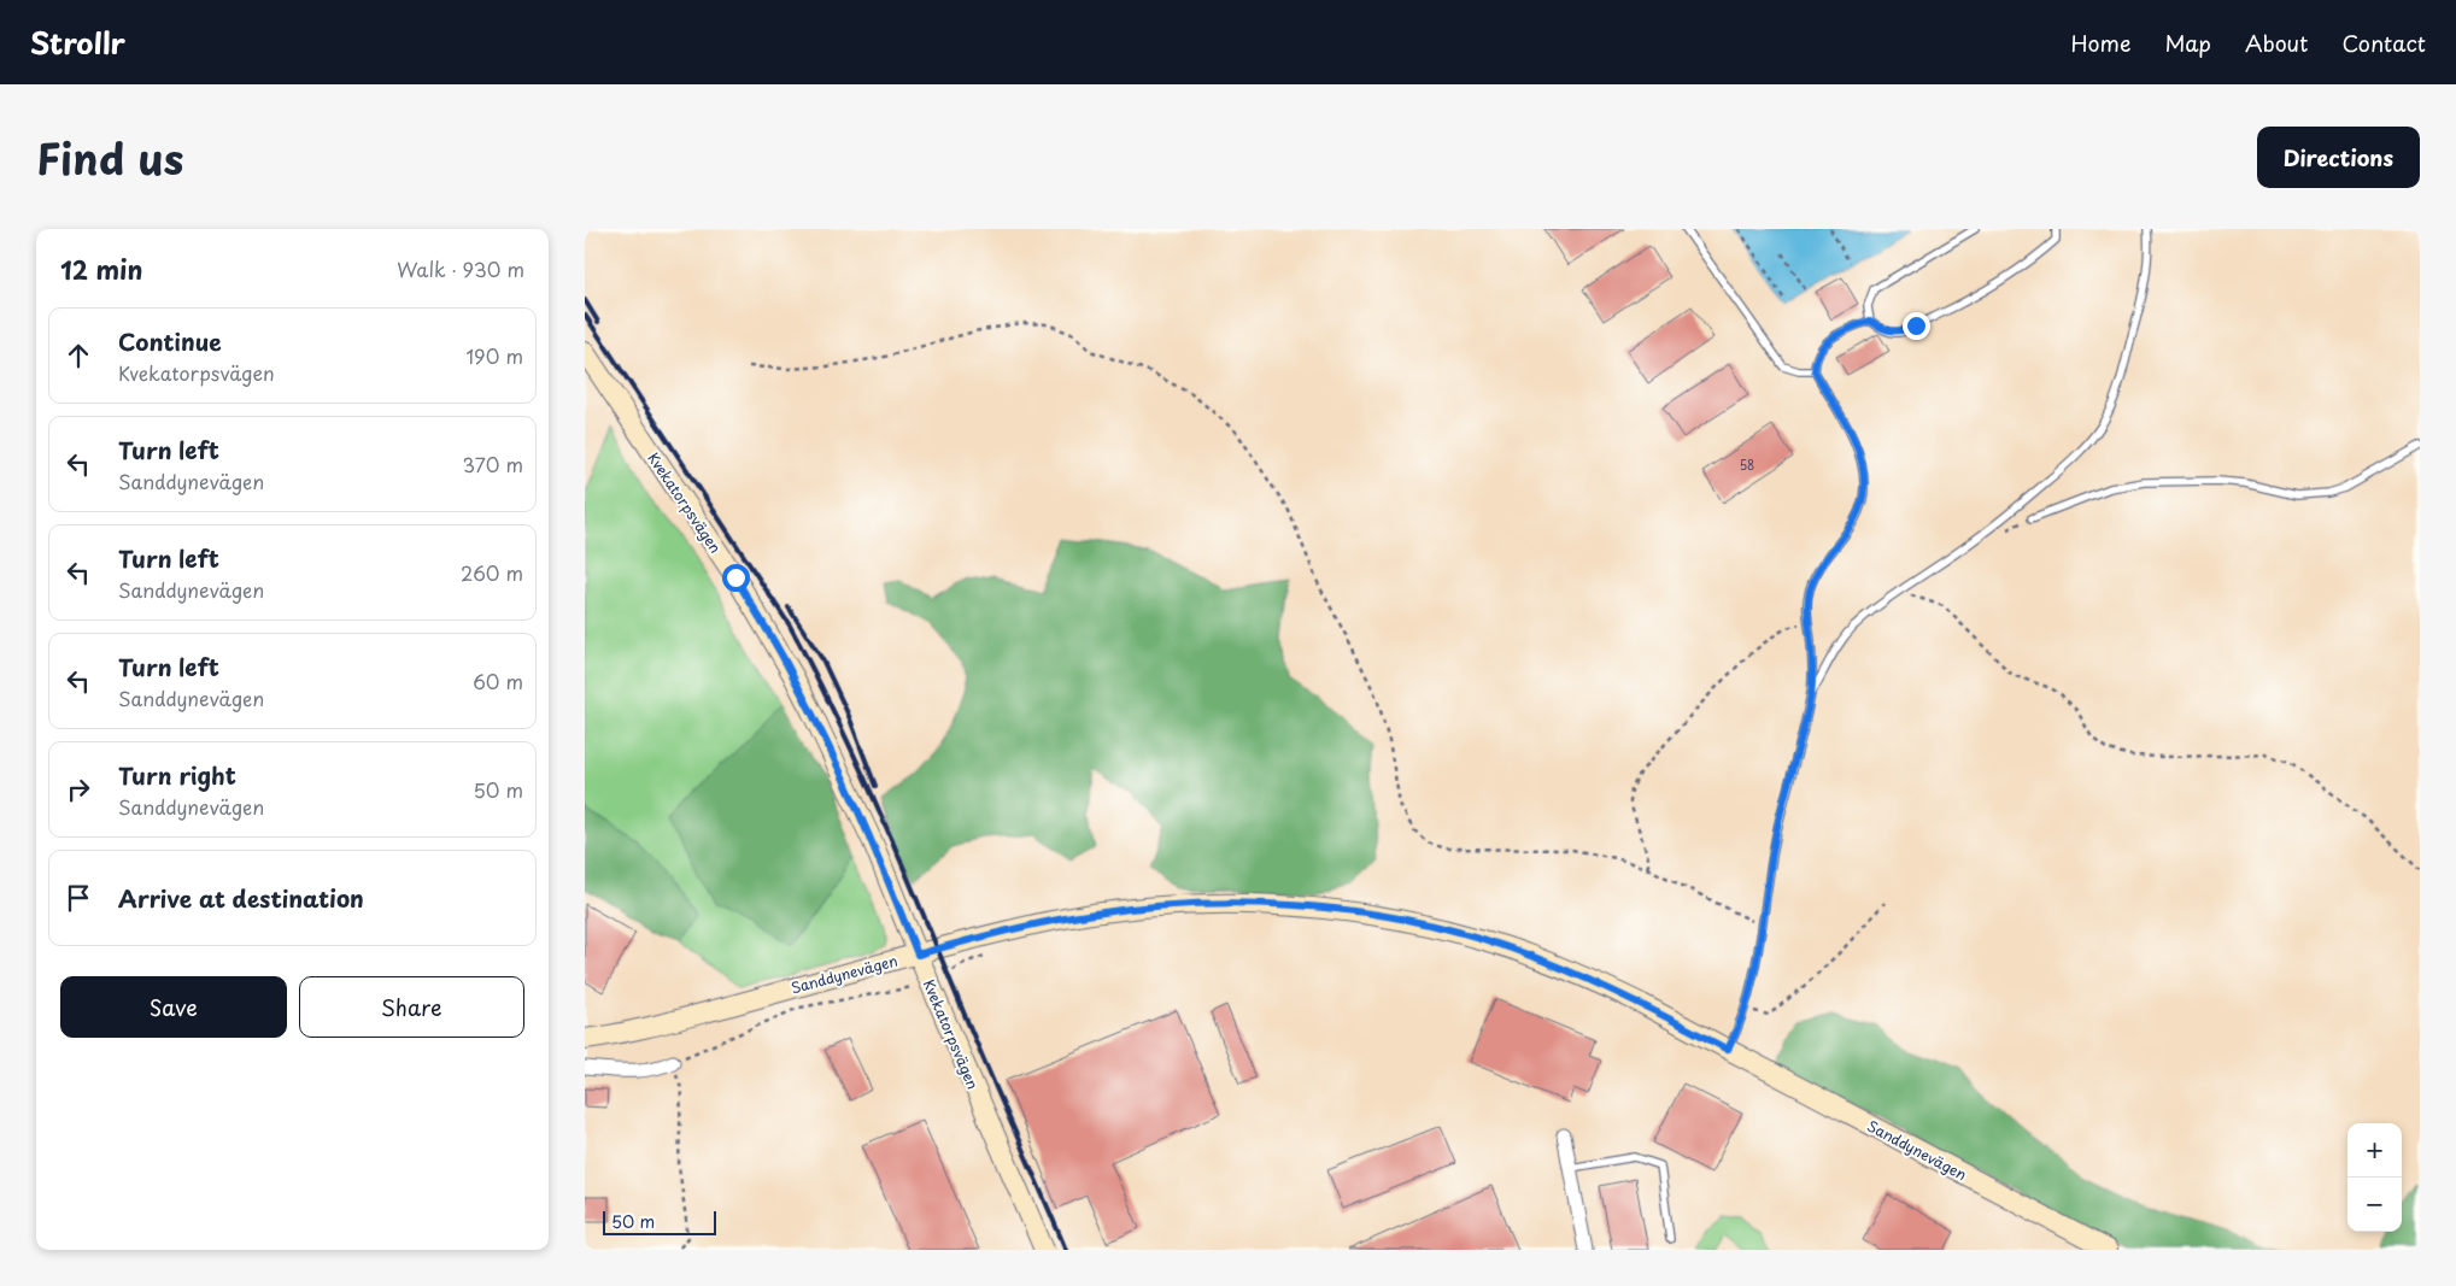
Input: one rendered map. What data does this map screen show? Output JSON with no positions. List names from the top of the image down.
{
  "streets": {
    "street": ["Kvekatorpsvägen", "Sanddynevägen"]
  },
  "crossings": [
    ["Kvekatorpsvägen", "Sanddynevägen"]
  ],
  "house_numbers": ["58"],
  "scale_bar": "50 m",
  "page": {
    "header": "Strollr",
    "nav": [
      "Home",
      "Map",
      "About",
      "Contact"
    ],
    "title": "Find us",
    "buttons": [
      "Directions",
      ["Save", "Share"]
    ],
    "heading": ["12 min", "Walk · 930 m"],
    "list": [
      ["Continue", "Kvekatorpsvägen", "190 m"],
      ["Turn left", "Sanddynevägen", "370 m"],
      ["Turn left", "Sanddynevägen", "260 m"],
      ["Turn left", "Sanddynevägen", "60 m"],
      ["Turn right", "Sanddynevägen", "50 m"],
      "Arrive at destination"
    ],
    "map_buttons": ["+", "−"],
    "scale": "50 m"
  }
}
